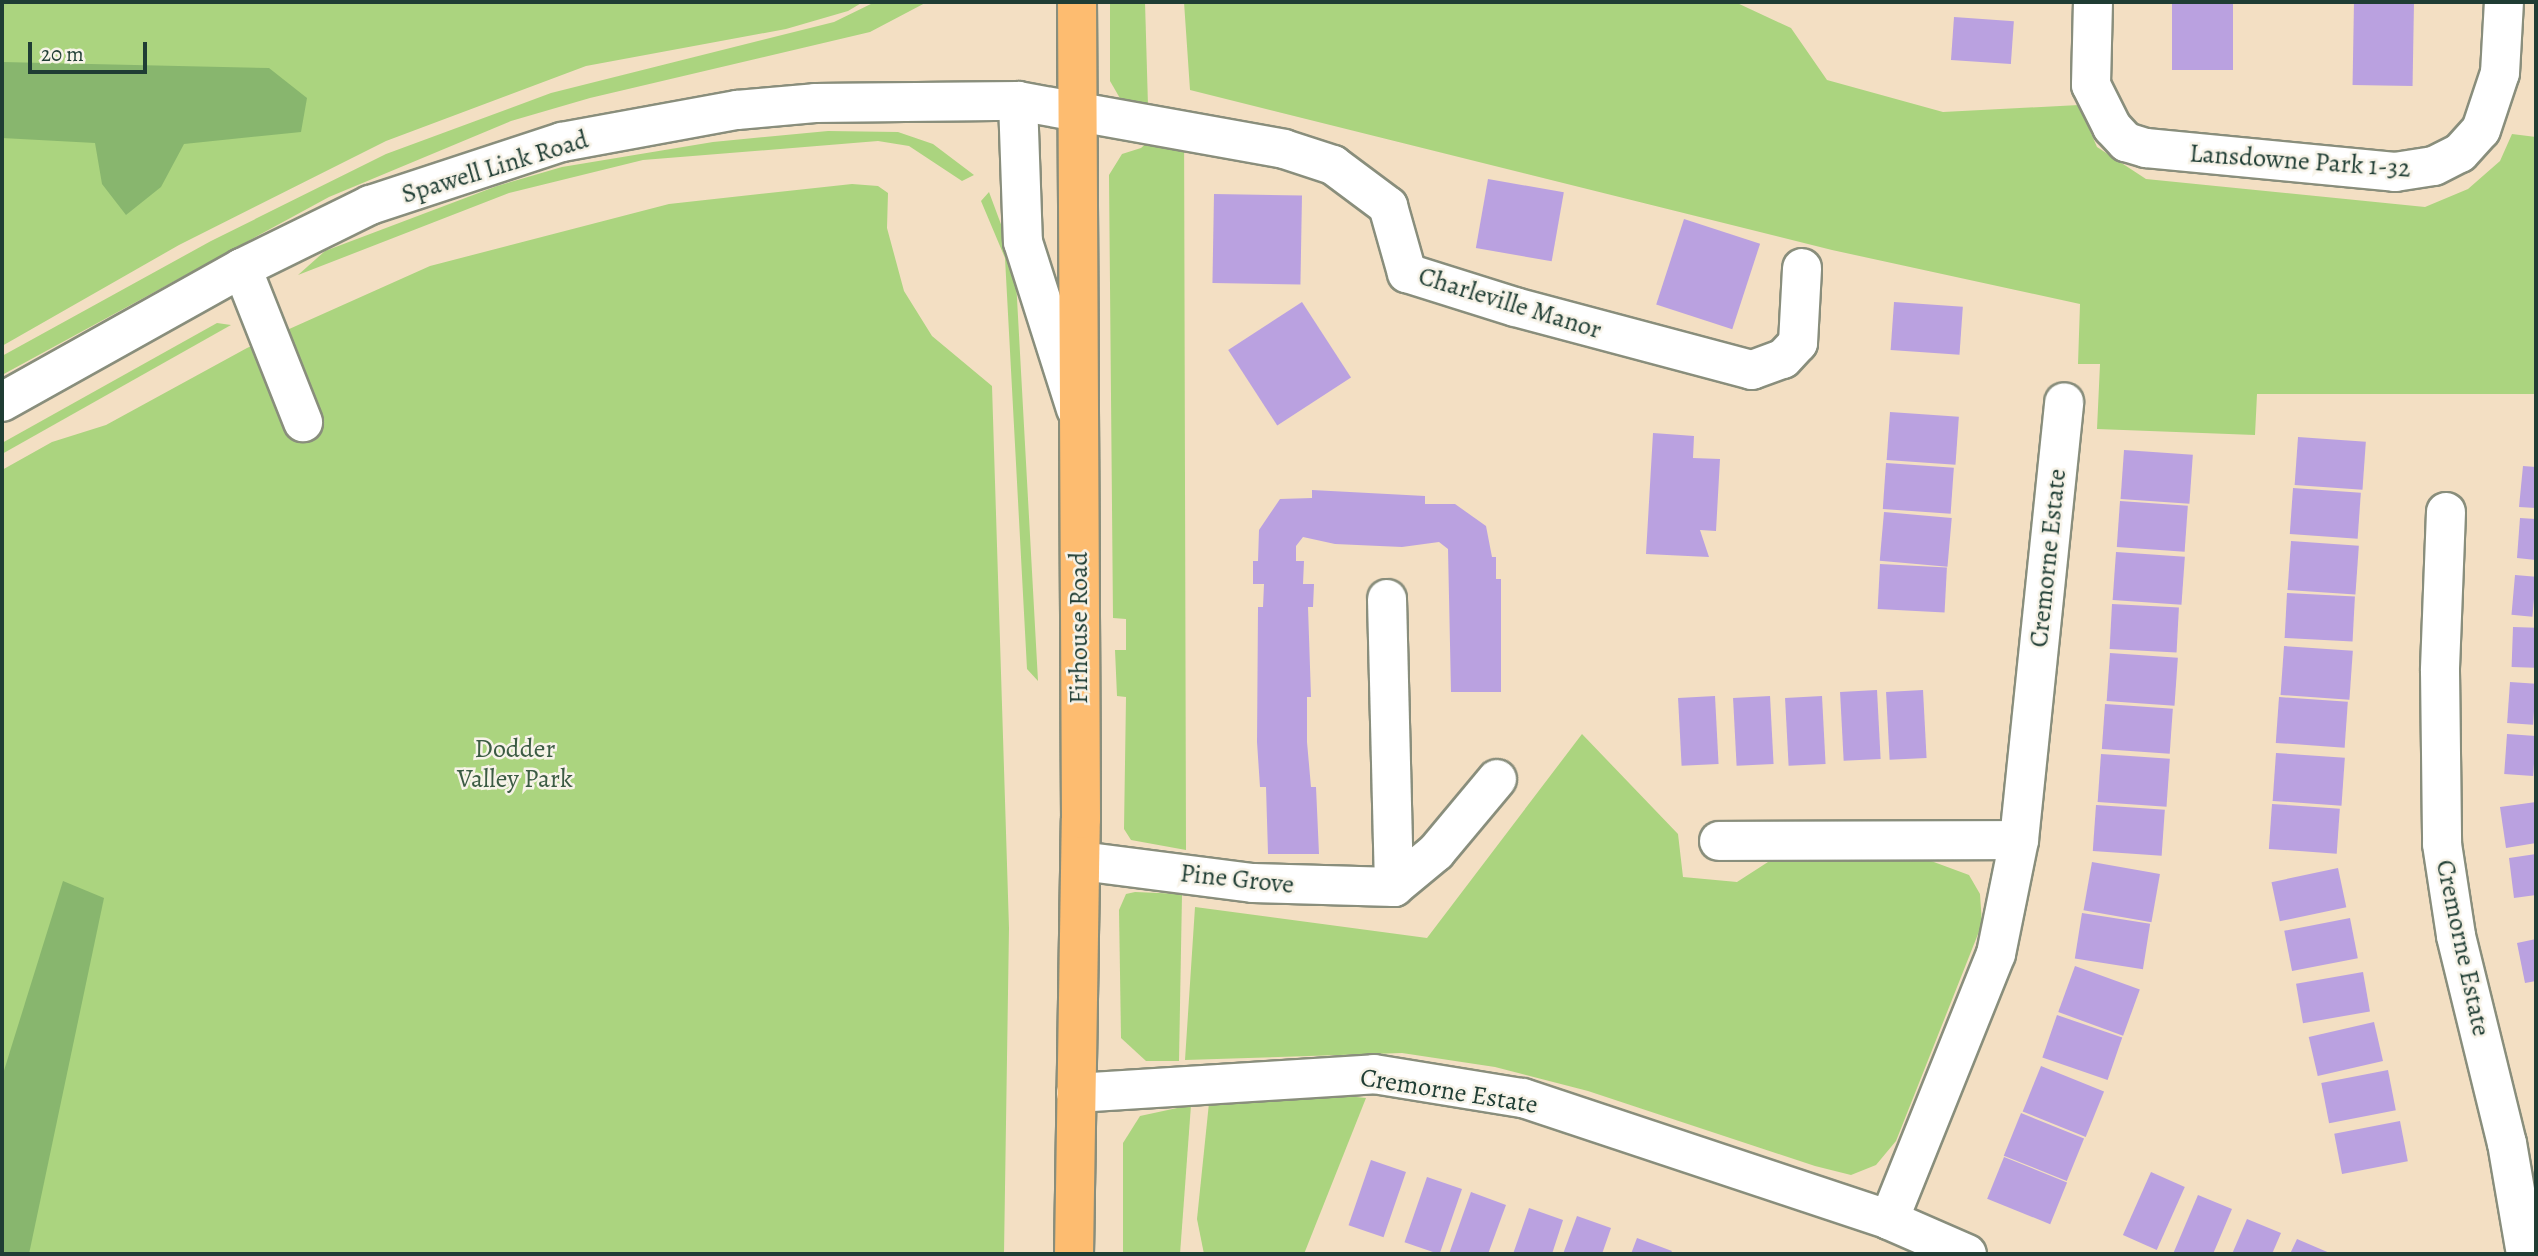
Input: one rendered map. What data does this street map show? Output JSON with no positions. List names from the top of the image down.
{
  "streets": {
    "main road": ["Firhouse Road"],
    "street": [
      "Lansdowne Park 1-32",
      "Spawell Link Road",
      "Charleville Manor",
      "Cremorne Estate",
      "Pine Grove"
    ]
  },
  "crossings": [
    ["Spawell Link Road", "Charleville Manor"],
    ["Spawell Link Road", "Firhouse Road"],
    ["Charleville Manor", "Firhouse Road"],
    ["Cremorne Estate", "Firhouse Road"],
    ["Firhouse Road", "Pine Grove"]
  ],
  "parks": ["Dodder Valley Park"],
  "scale_bar": "20 m"
}
